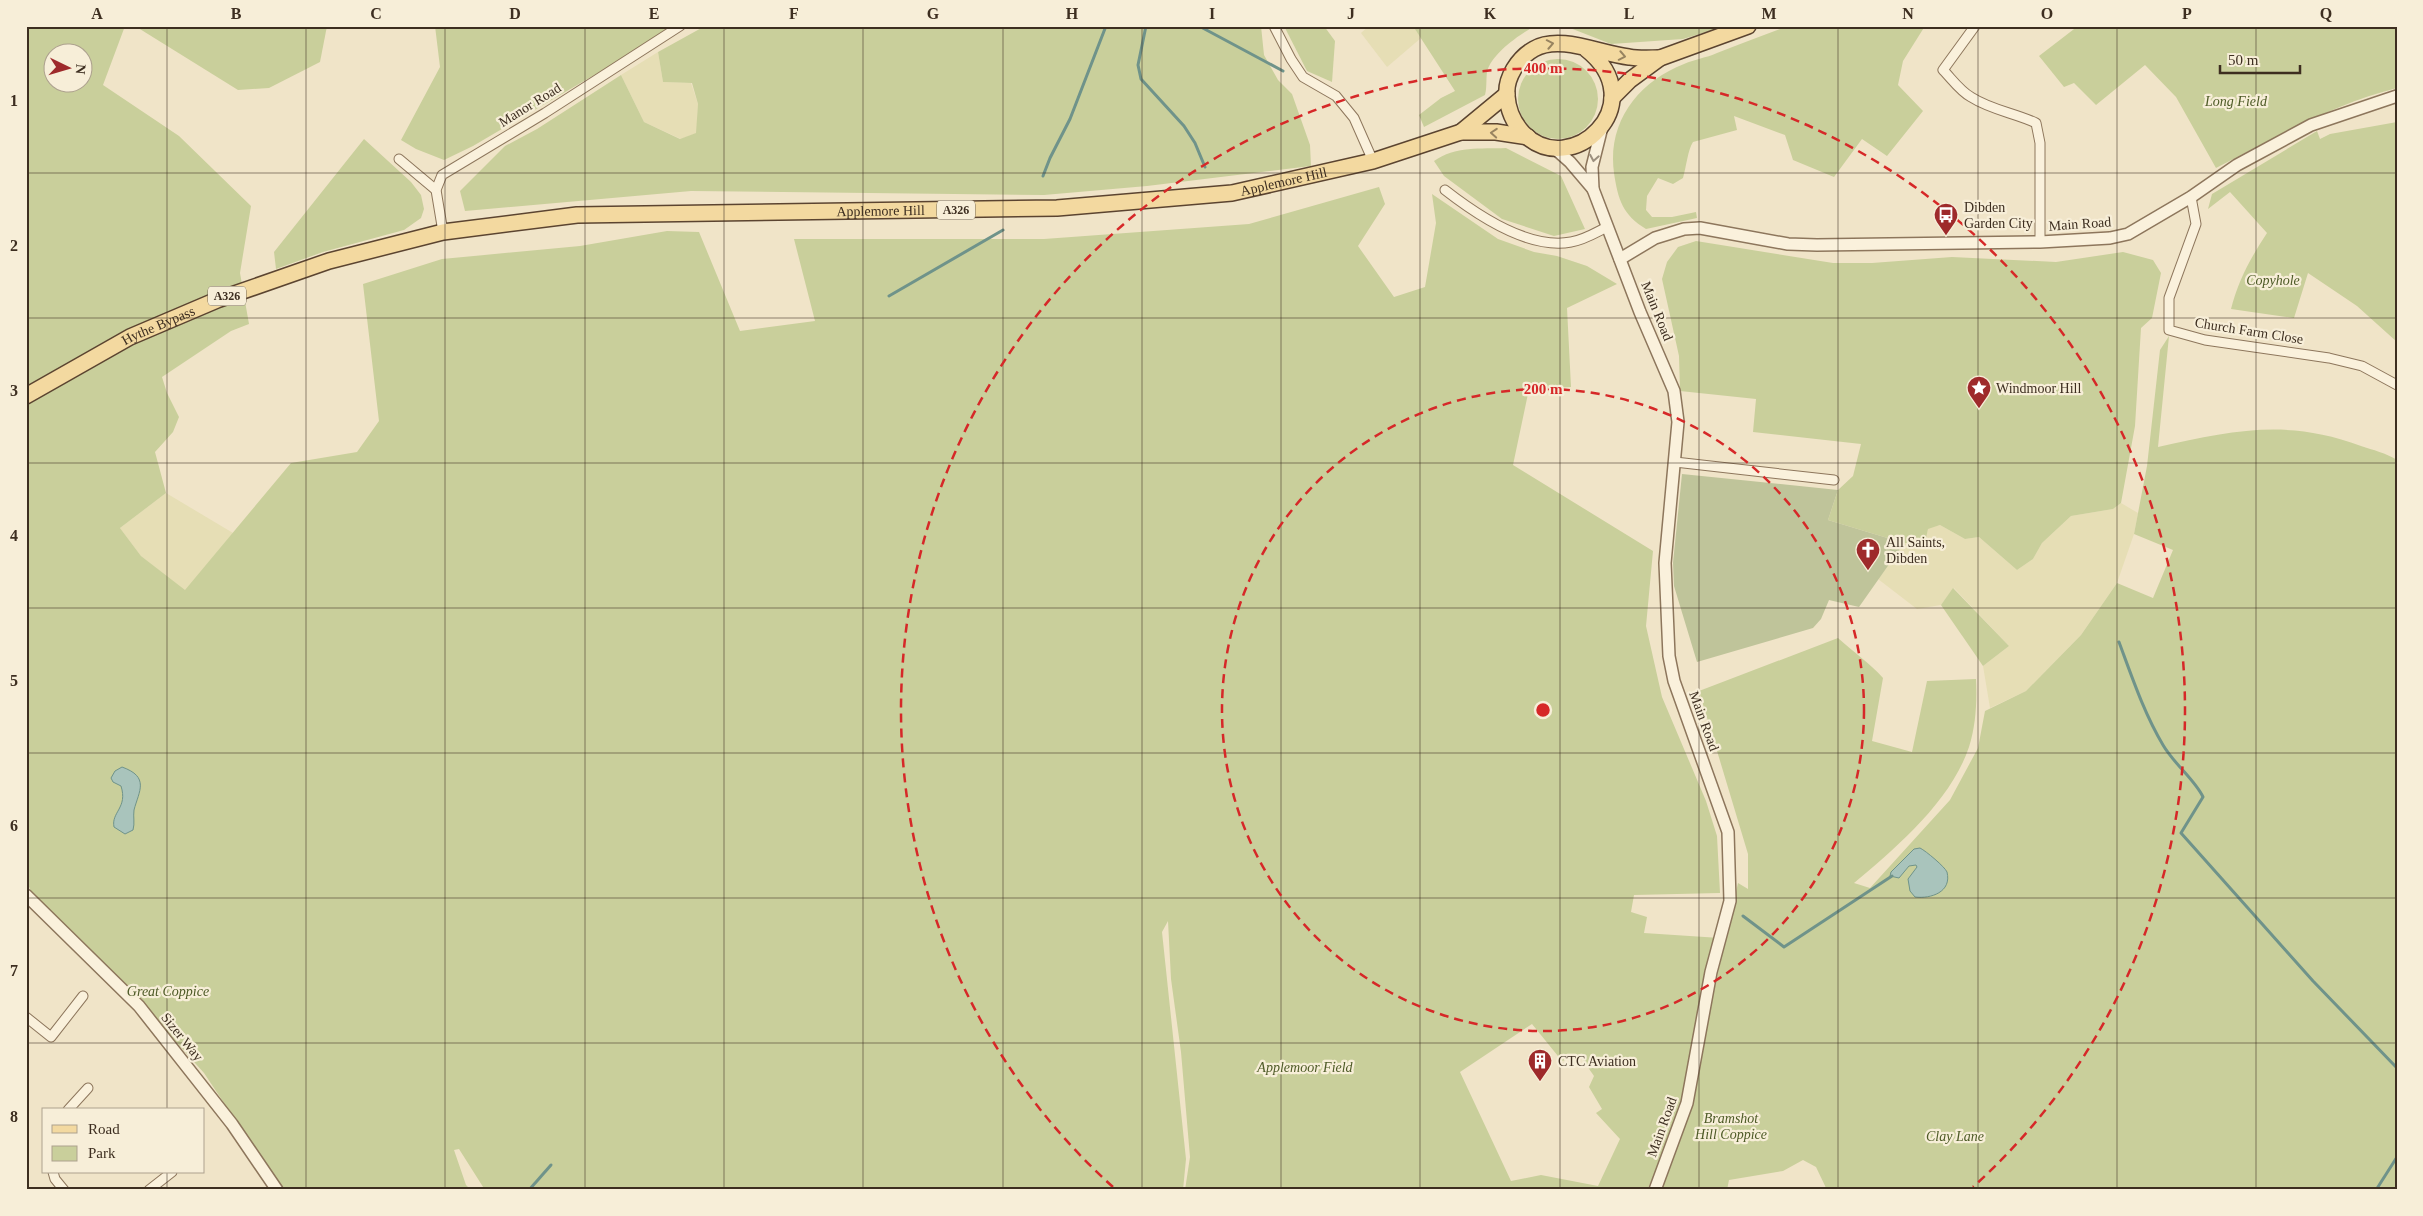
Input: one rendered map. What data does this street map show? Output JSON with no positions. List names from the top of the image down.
{
  "streets": {
    "main road": ["Applemore Hill", "A326", "Hythe Bypass"],
    "street": [
      "Manor Road",
      "Main Road",
      "Church Farm Close",
      "Sizer Way"
    ]
  },
  "crossings": [
    ["Applemore Hill", "Main Road"],
    ["Applemore Hill", "Hythe Bypass"],
    ["Main Road", "Church Farm Close"]
  ],
  "parks": [
    "Long Field",
    "Copyhole",
    "Great Coppice",
    "Applemoor Field",
    "Bramshot Hill Coppice",
    "Clay Lane"
  ],
  "places": {
    "bus stop": ["Dibden Garden City"],
    "place": ["Windmoor Hill"],
    "church": ["All Saints, Dibden"],
    "building": ["CTC Aviation"]
  },
  "legend": ["Road", "Park"],
  "scale_bar": "50 m",
  "north": "right",
  "grid": {
    "columns": [
      "A",
      "B",
      "C",
      "D",
      "E",
      "F",
      "G",
      "H",
      "I",
      "J",
      "K",
      "L",
      "M",
      "N",
      "O",
      "P",
      "Q"
    ],
    "rows": [
      "1",
      "2",
      "3",
      "4",
      "5",
      "6",
      "7",
      "8"
    ]
  },
  "rings": ["400 m", "200 m"]
}
